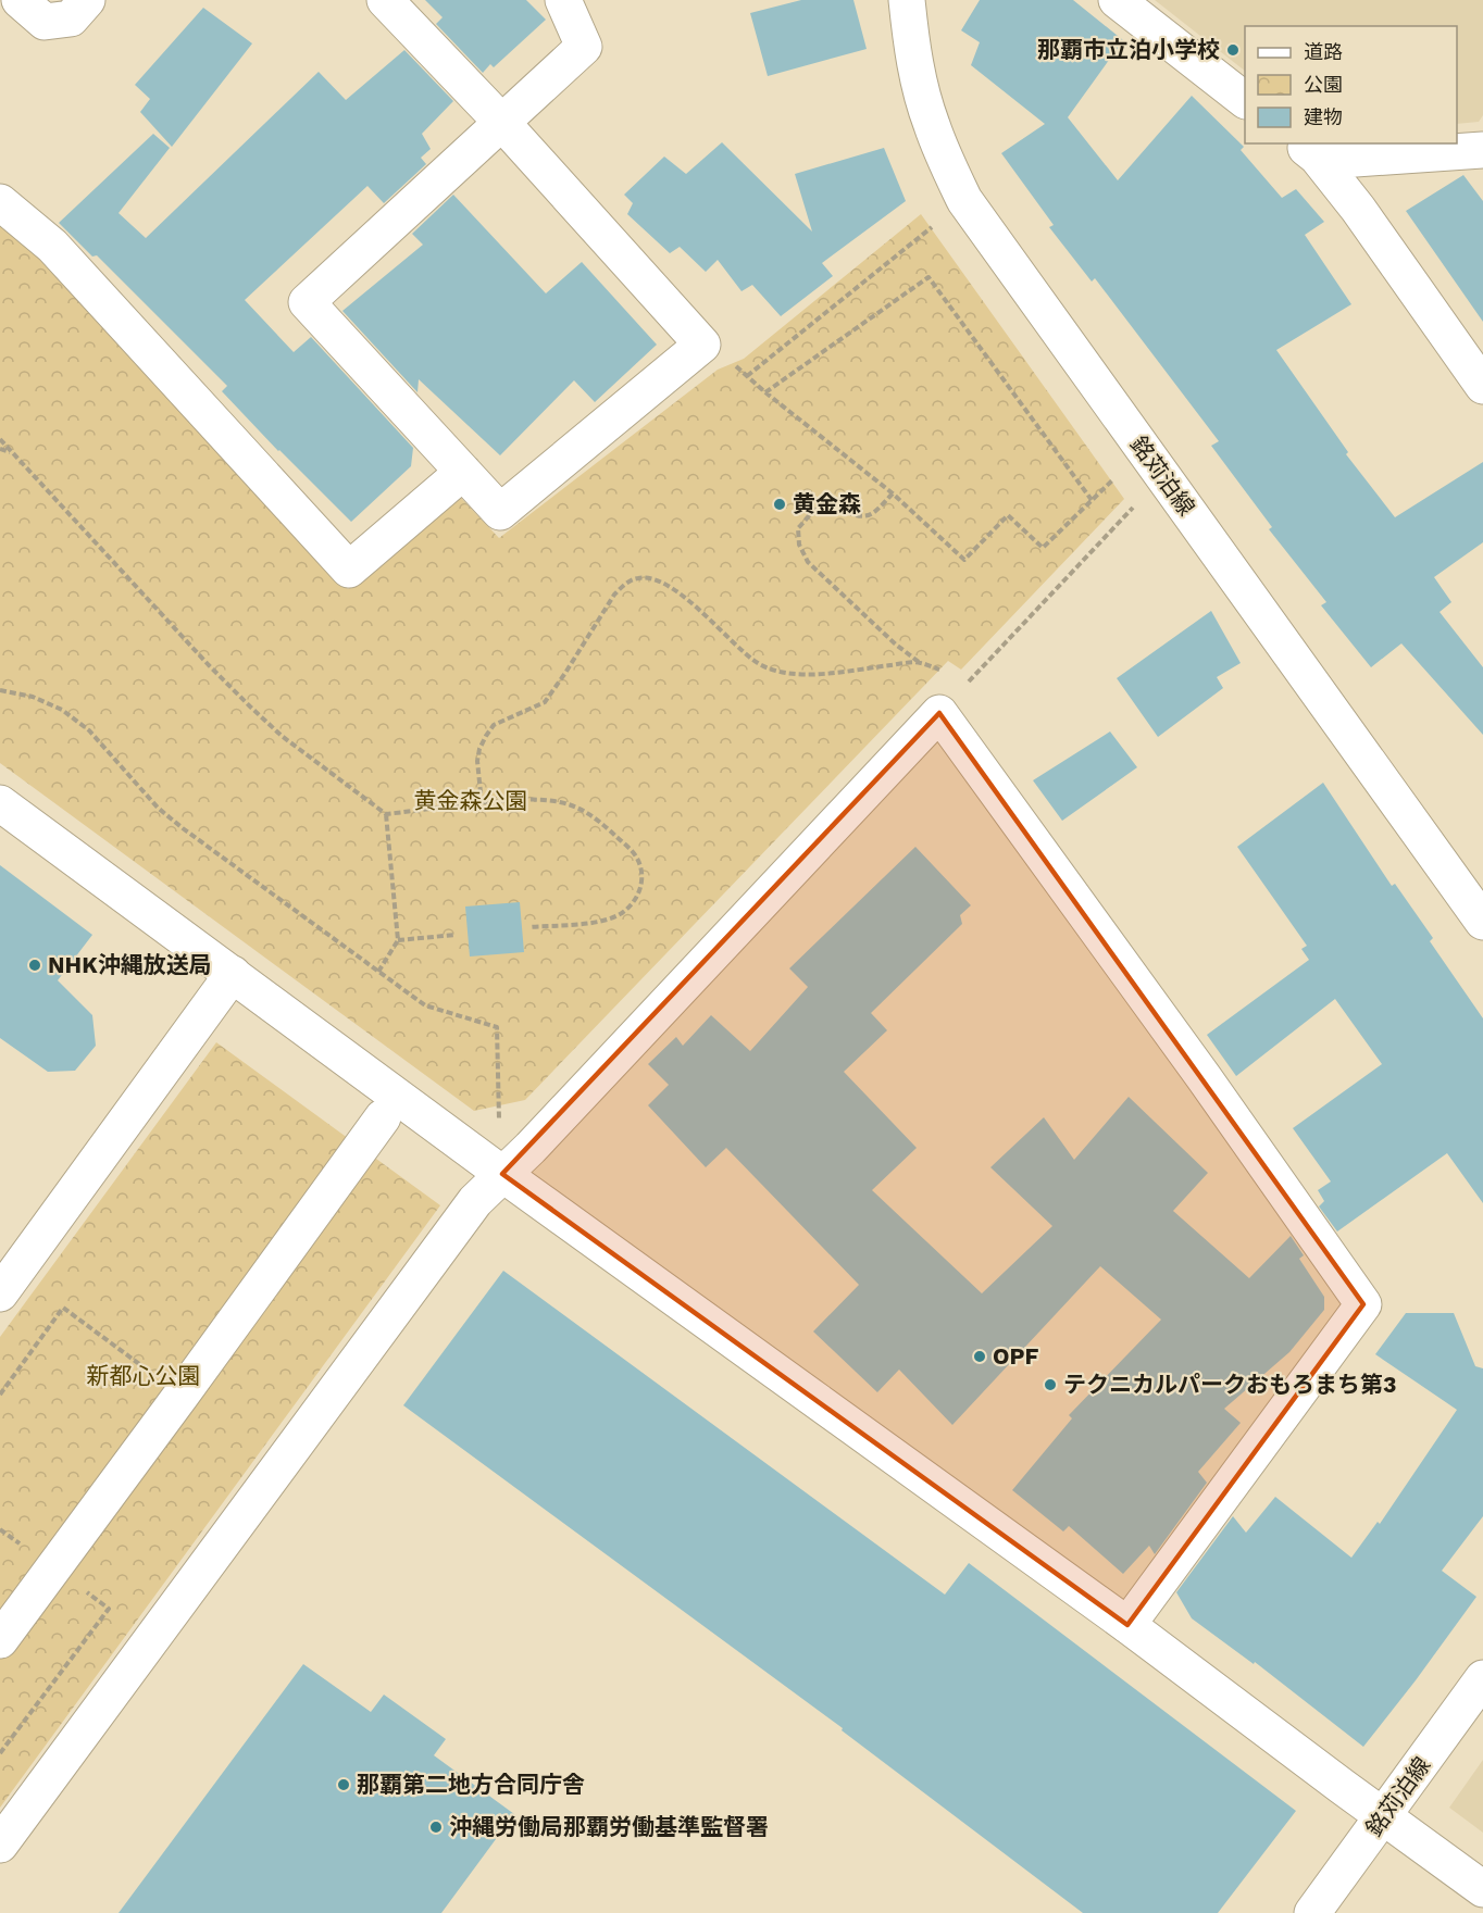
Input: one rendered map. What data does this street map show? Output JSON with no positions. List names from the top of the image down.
{
  "streets": {
    "street": ["銘苅泊線"]
  },
  "parks": ["黄金森公園", "新都心公園"],
  "places": [
    "那覇市立泊小学校",
    "黄金森",
    "NHK沖縄放送局",
    "OPF",
    "テクニカルパークおもろまち第3",
    "那覇第二地方合同庁舎",
    "沖縄労働局那覇労働基準監督署"
  ],
  "legend": ["道路", "公園", "建物"]
}
